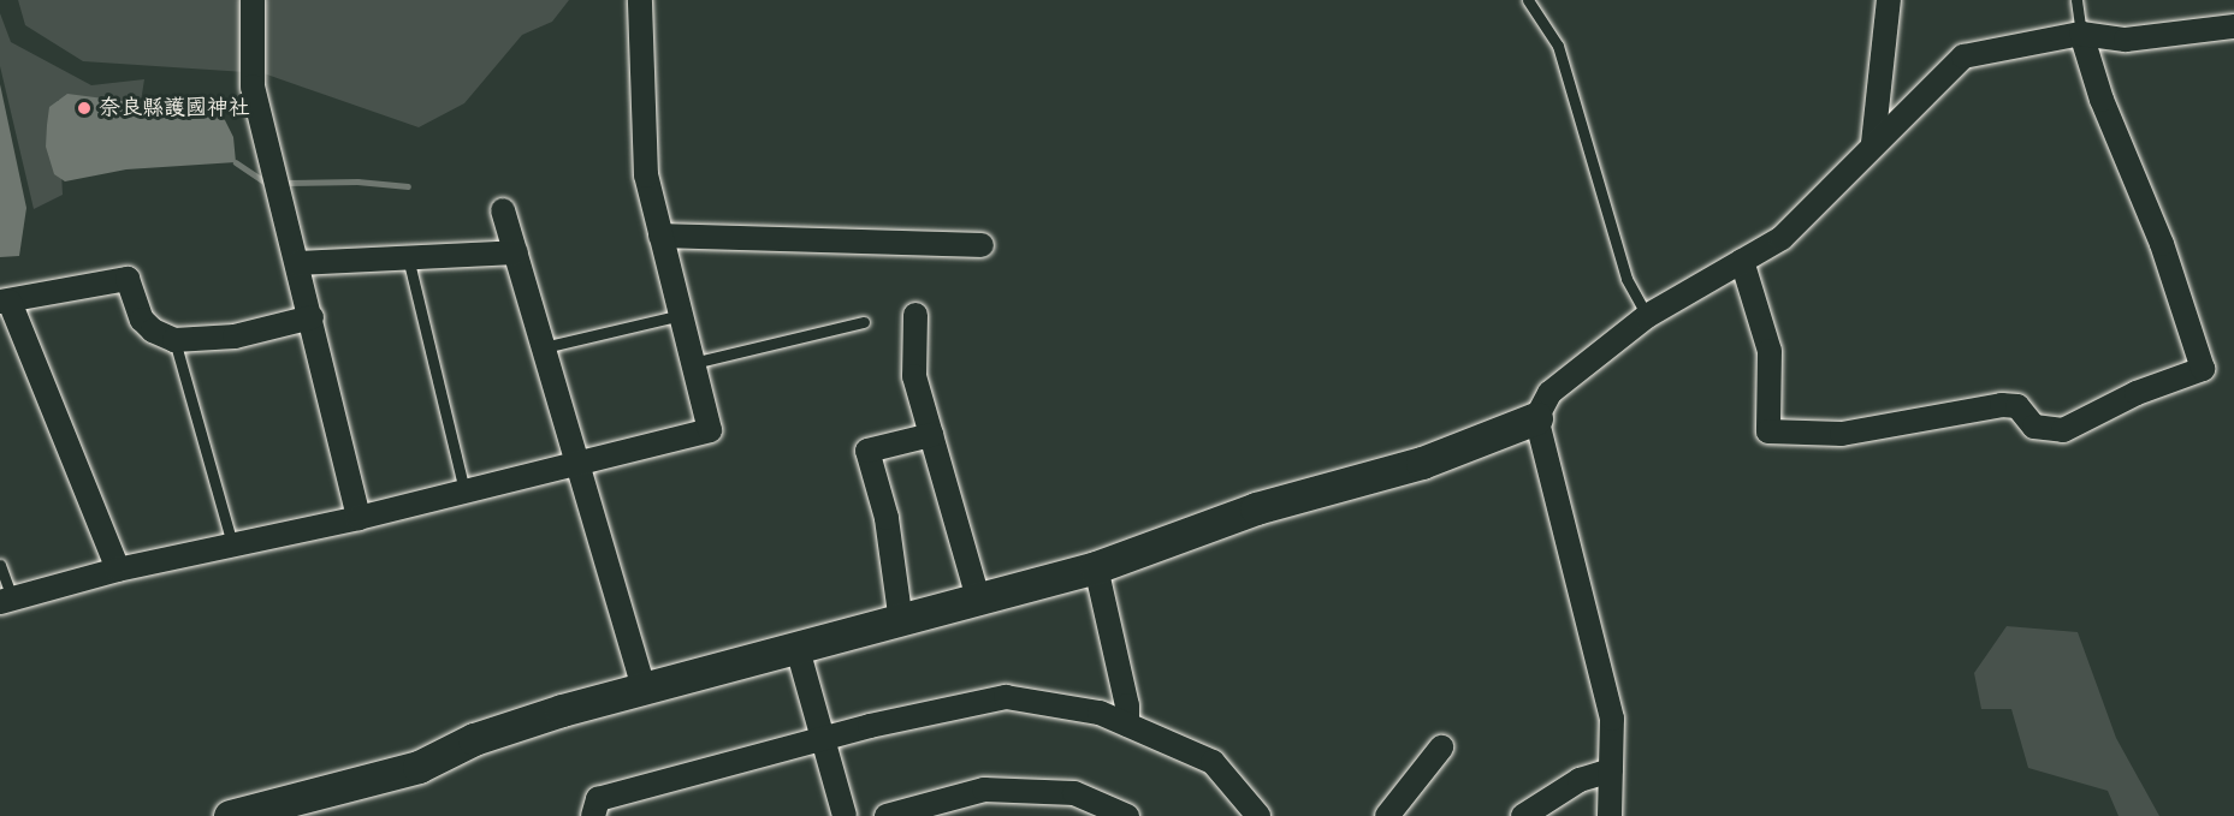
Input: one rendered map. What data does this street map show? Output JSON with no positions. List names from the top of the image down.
{
  "places": ["奈良縣護國神社"]
}
